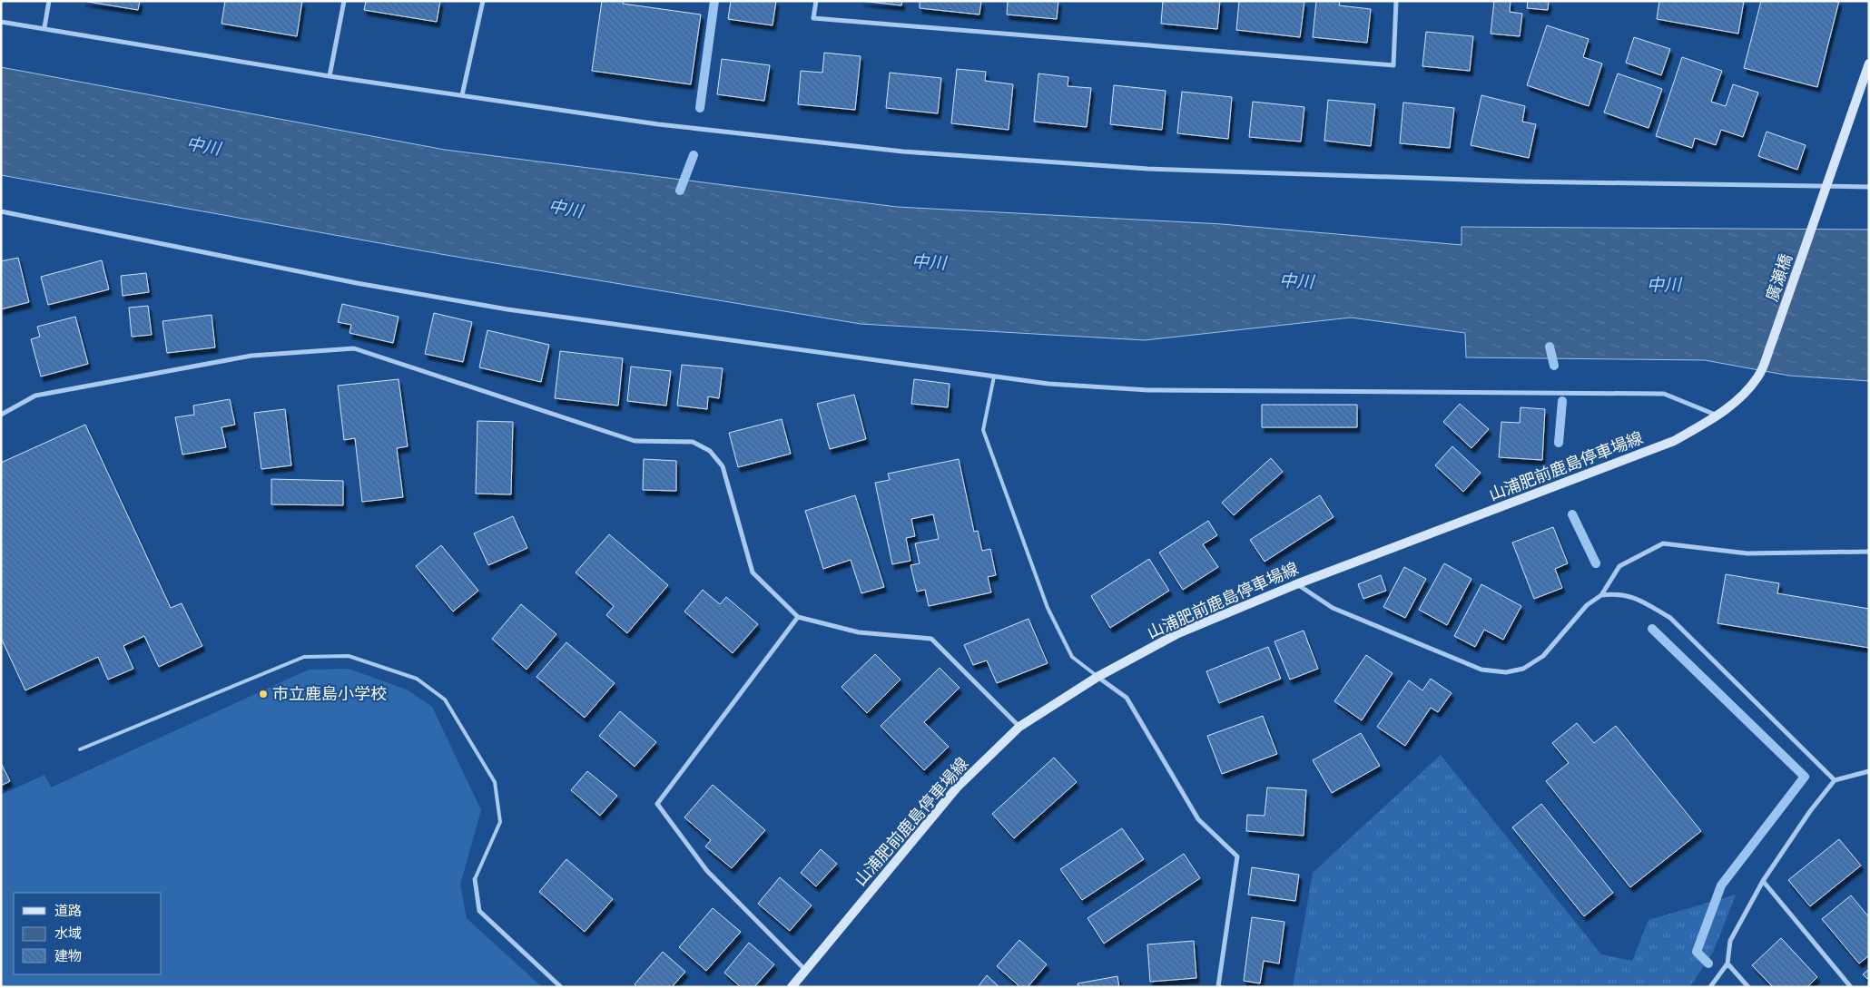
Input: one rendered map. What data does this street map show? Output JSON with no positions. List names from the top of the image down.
{
  "streets": {
    "main road": ["廣瀬橋", "山浦肥前鹿島停車場線"]
  },
  "crossings": [
    ["廣瀬橋", "山浦肥前鹿島停車場線"]
  ],
  "water": ["中川"],
  "places": ["市立鹿島小学校"],
  "legend": ["道路", "水域", "建物"]
}
